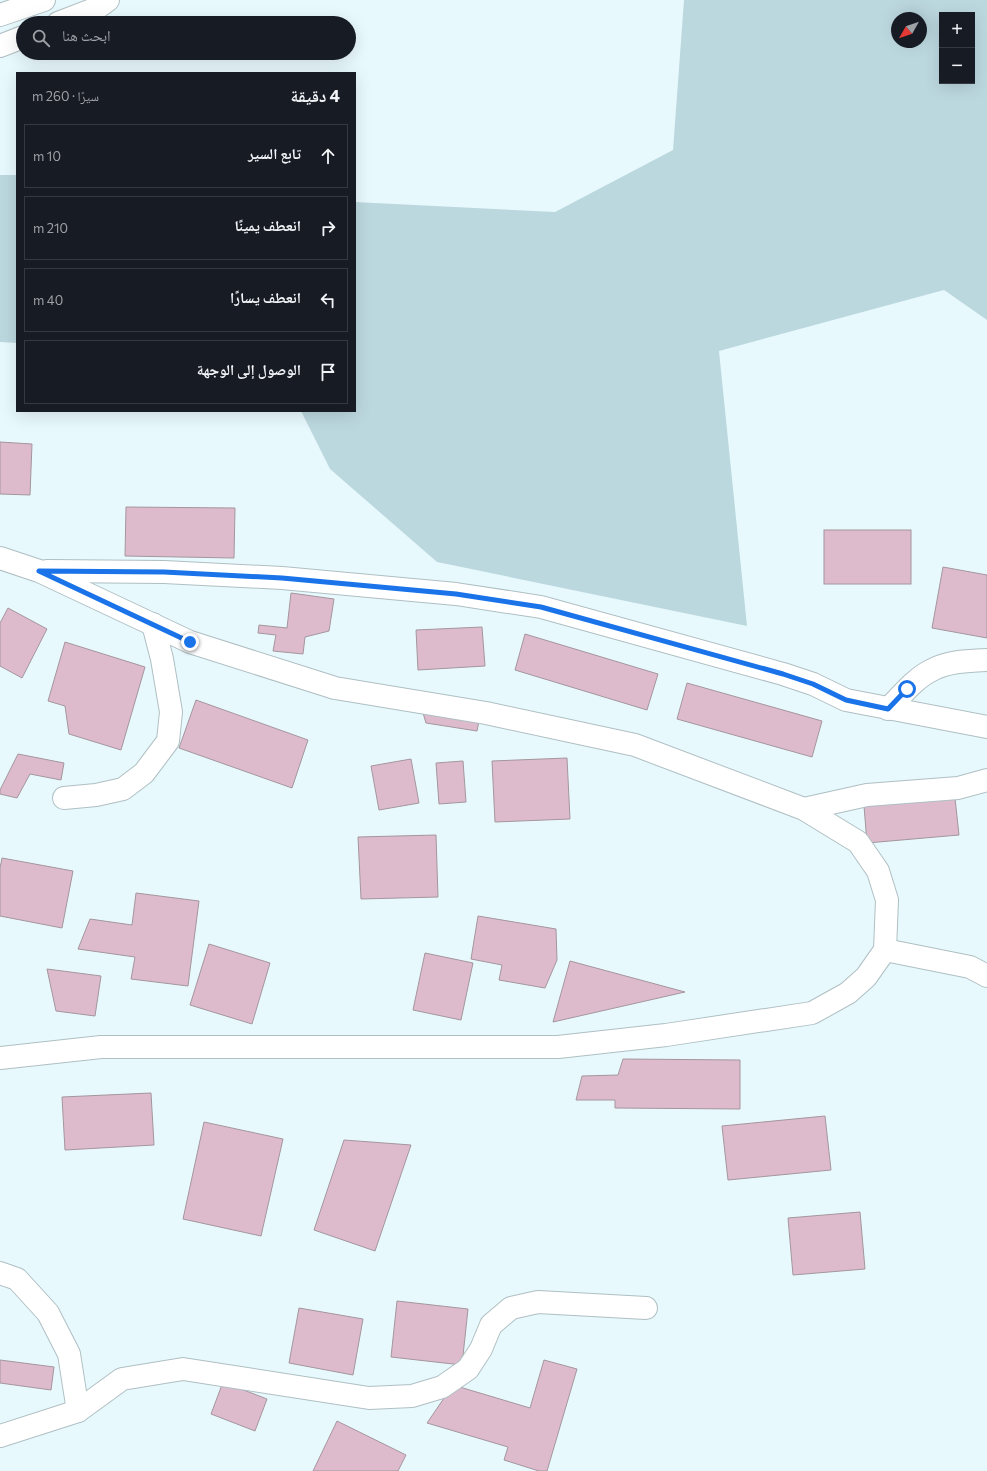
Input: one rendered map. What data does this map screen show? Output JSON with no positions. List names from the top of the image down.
{
  "north": "bottom left",
  "page": {
    "map_buttons": ["+", "−"],
    "search": "ابحث هنا",
    "heading": ["4 دقيقة", "سيرًا · 260 m"],
    "list": [
      ["تابع السير", "10 m"],
      ["انعطف يمينًا", "210 m"],
      ["انعطف يسارًا", "40 m"],
      "الوصول إلى الوجهة"
    ]
  }
}
